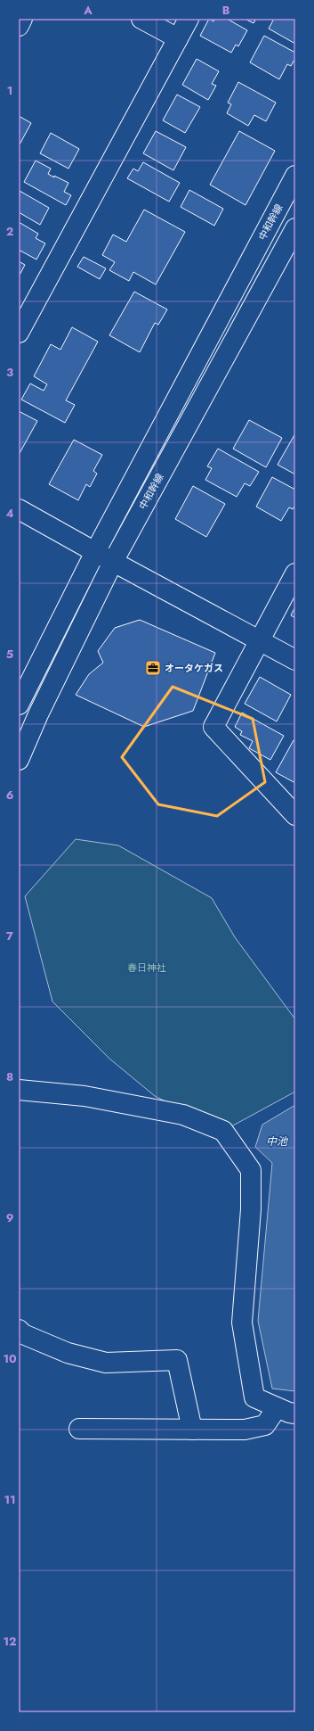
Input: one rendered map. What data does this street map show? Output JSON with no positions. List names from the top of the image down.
{
  "streets": {
    "street": ["中和幹線"]
  },
  "water": ["中池"],
  "parks": ["春日神社"],
  "places": {
    "office": ["オータケガス"]
  },
  "grid": {
    "columns": ["A", "B"],
    "rows": [
      "1",
      "2",
      "3",
      "4",
      "5",
      "6",
      "7",
      "8",
      "9",
      "10",
      "11",
      "12"
    ]
  }
}
